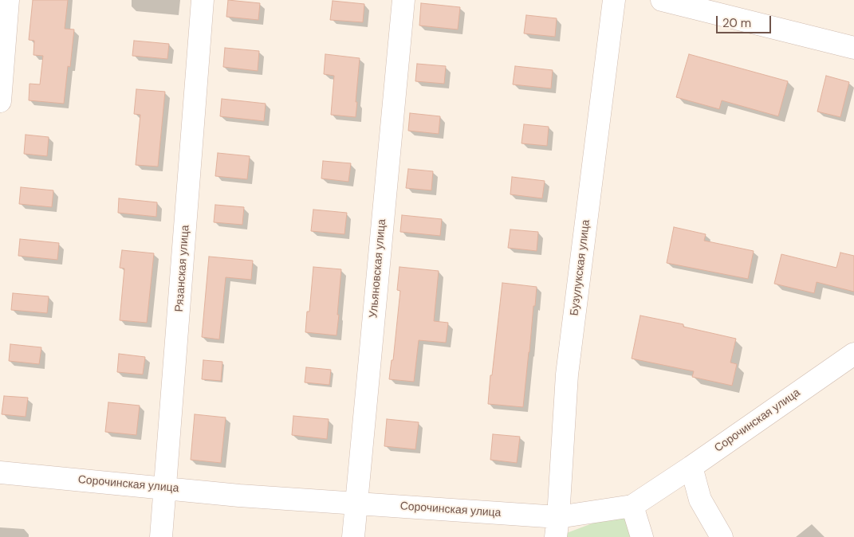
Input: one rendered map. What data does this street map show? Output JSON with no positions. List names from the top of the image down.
{
  "streets": {
    "street": [
      "Бузулукская улица",
      "Рязанская улица",
      "Ульяновская улица",
      "Сорочинская улица"
    ]
  },
  "crossings": [
    ["Бузулукская улица", "Сорочинская улица"],
    ["Рязанская улица", "Сорочинская улица"],
    ["Ульяновская улица", "Сорочинская улица"]
  ],
  "scale_bar": "20 m"
}
